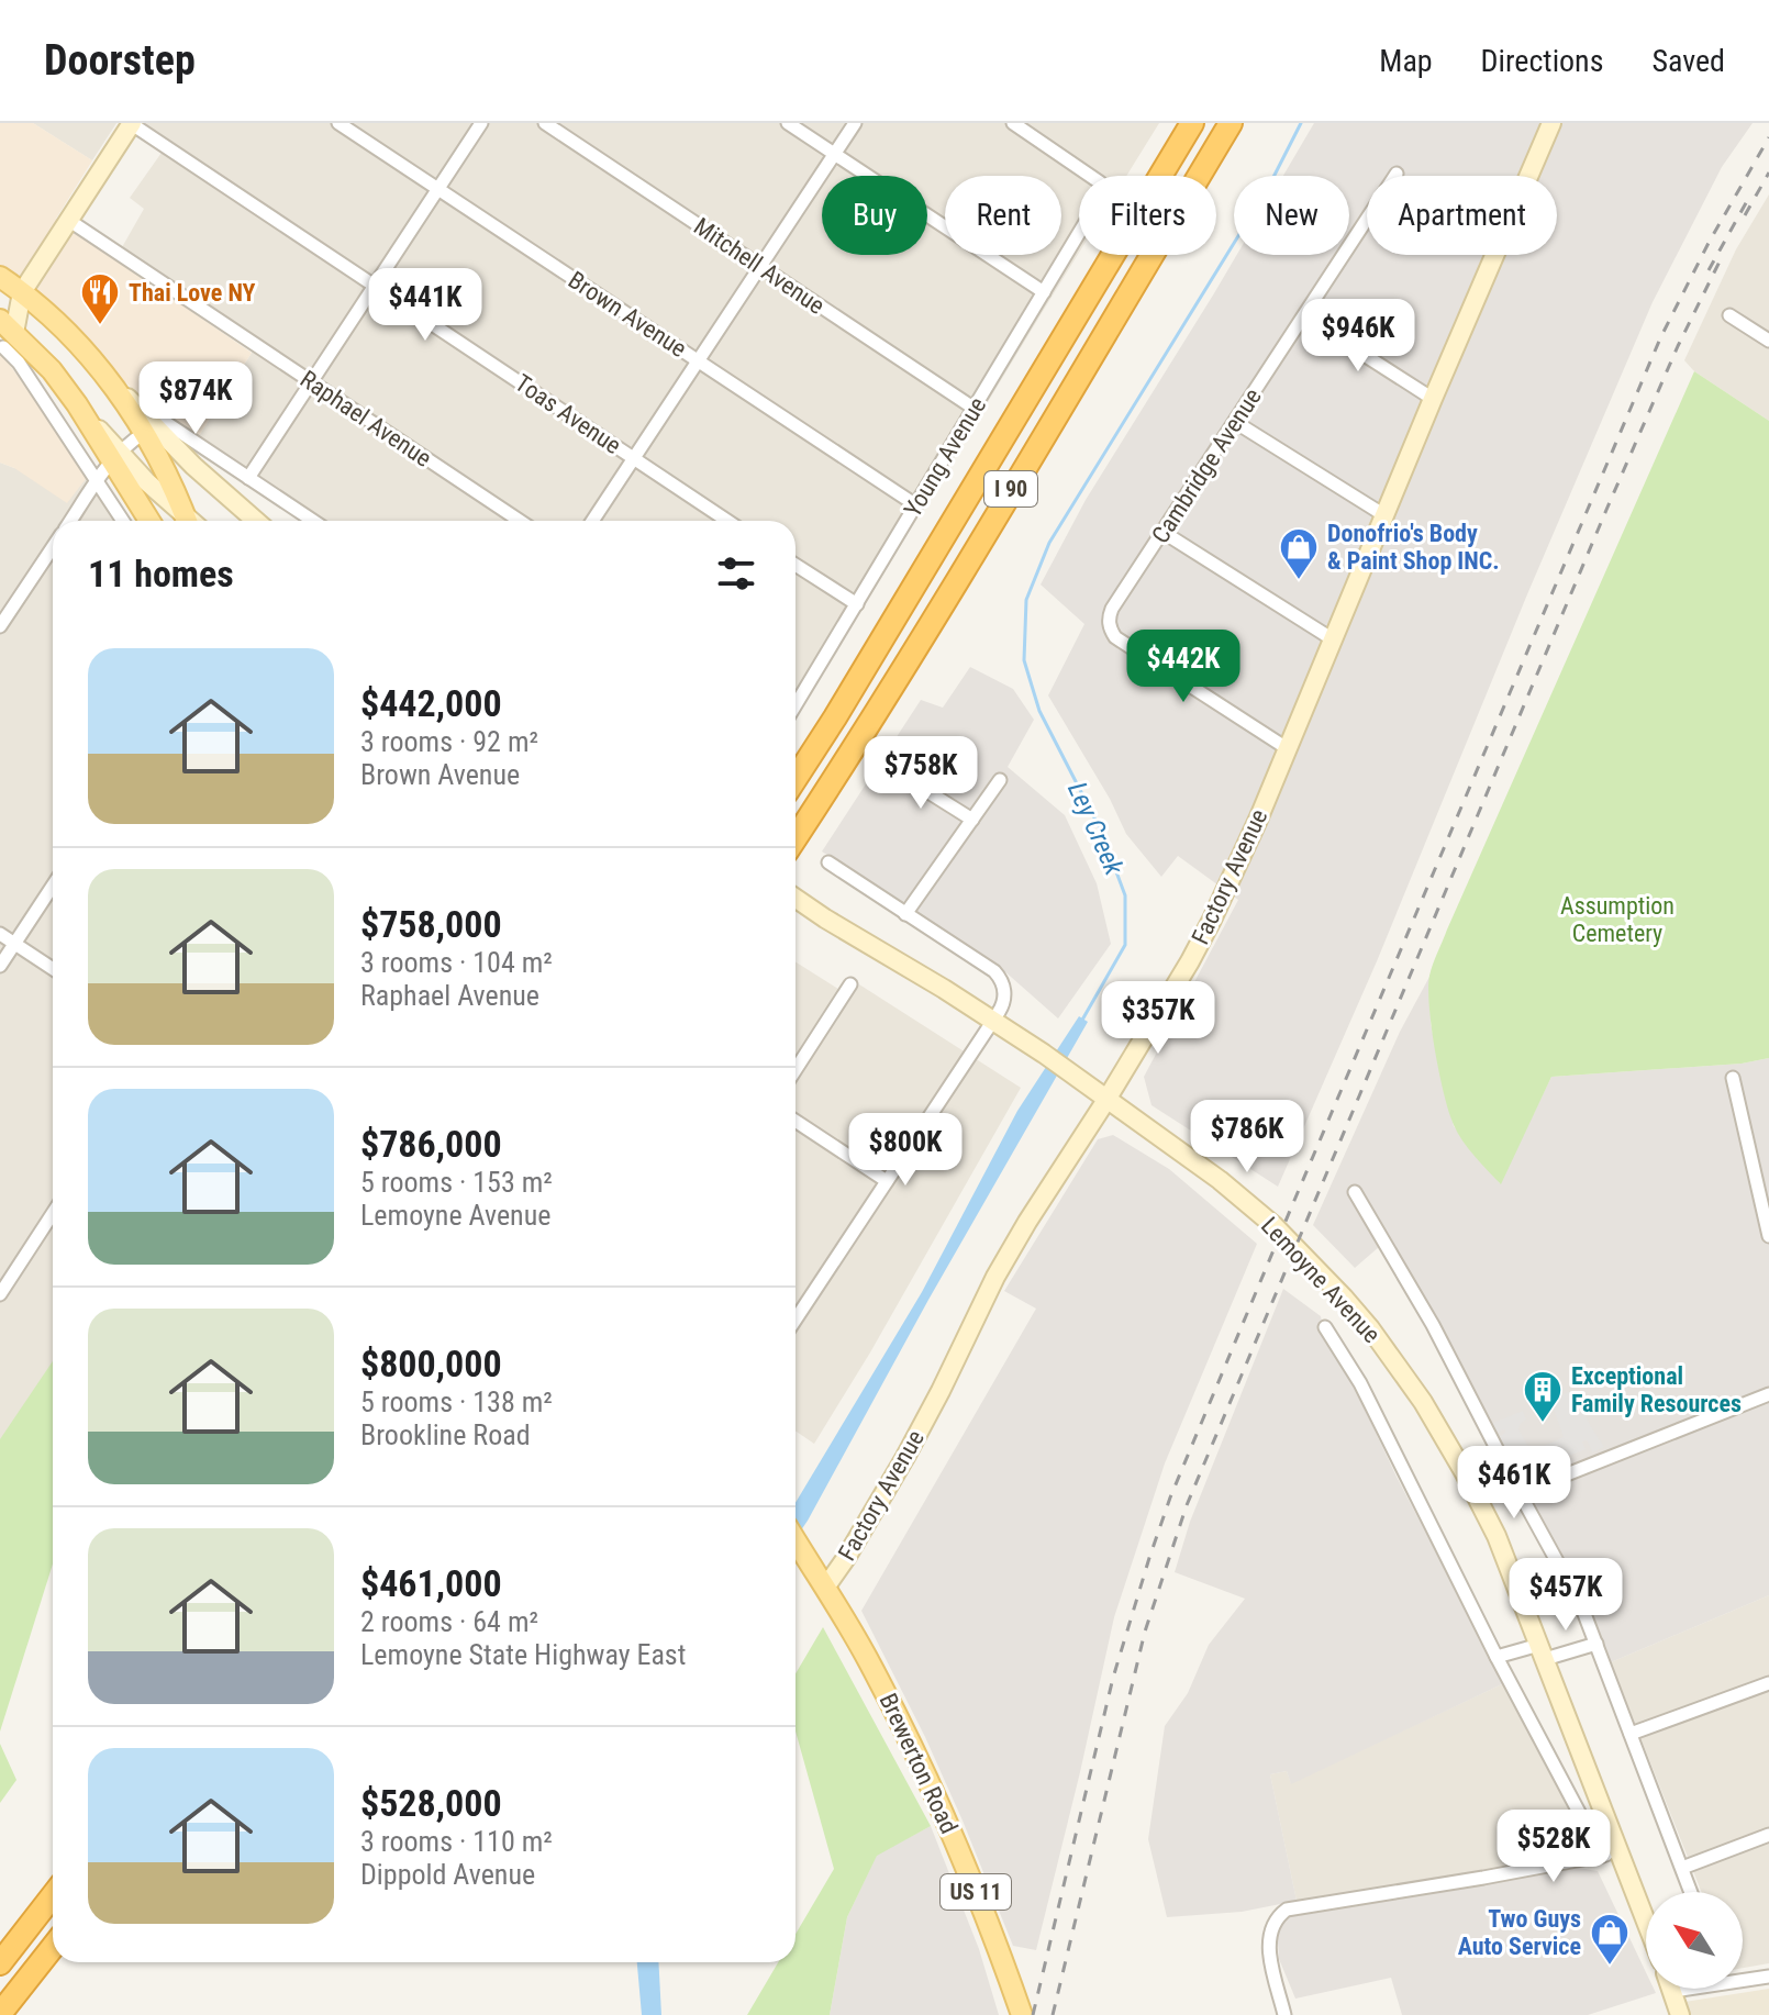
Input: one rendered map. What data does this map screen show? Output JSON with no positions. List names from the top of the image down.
{
  "streets": {
    "highway": ["I 90"],
    "main road": ["Brewerton Road", "US 11"],
    "street": [
      "Mitchell Avenue",
      "Brown Avenue",
      "Toas Avenue",
      "Raphael Avenue",
      "Young Avenue",
      "Cambridge Avenue",
      "Factory Avenue",
      "Lemoyne Avenue"
    ]
  },
  "crossings": [
    ["Mitchell Avenue", "Young Avenue"],
    ["Brown Avenue", "Young Avenue"],
    ["Cambridge Avenue", "Factory Avenue"],
    ["Factory Avenue", "Lemoyne Avenue"],
    ["Factory Avenue", "Brewerton Road"]
  ],
  "water": ["Ley Creek"],
  "parks": ["Assumption Cemetery"],
  "places": {
    "restaurant": ["Thai Love NY"],
    "shop": ["Donofrio's Body & Paint Shop INC.", "Two Guys Auto Service"],
    "building": ["Exceptional Family Resources"]
  },
  "north": "top left",
  "page": {
    "header": "Doorstep",
    "nav": ["Map", "Directions", "Saved"],
    "chip": [
      "Buy",
      "Rent",
      "Filters",
      "New",
      "Apartment"
    ],
    "price": [
      "$441K",
      "$946K",
      "$874K",
      "$442K",
      "$758K",
      "$357K",
      "$786K",
      "$800K",
      "$461K",
      "$457K",
      "$528K"
    ],
    "heading": "11 homes",
    "list": [
      {
        "name": "$442,000",
        "note": "3 rooms · 92 m² · Brown Avenue"
      },
      {
        "name": "$758,000",
        "note": "3 rooms · 104 m² · Raphael Avenue"
      },
      {
        "name": "$786,000",
        "note": "5 rooms · 153 m² · Lemoyne Avenue"
      },
      {
        "name": "$800,000",
        "note": "5 rooms · 138 m² · Brookline Road"
      },
      {
        "name": "$461,000",
        "note": "2 rooms · 64 m² · Lemoyne State Highway East"
      },
      {
        "name": "$528,000",
        "note": "3 rooms · 110 m² · Dippold Avenue"
      }
    ]
  }
}
